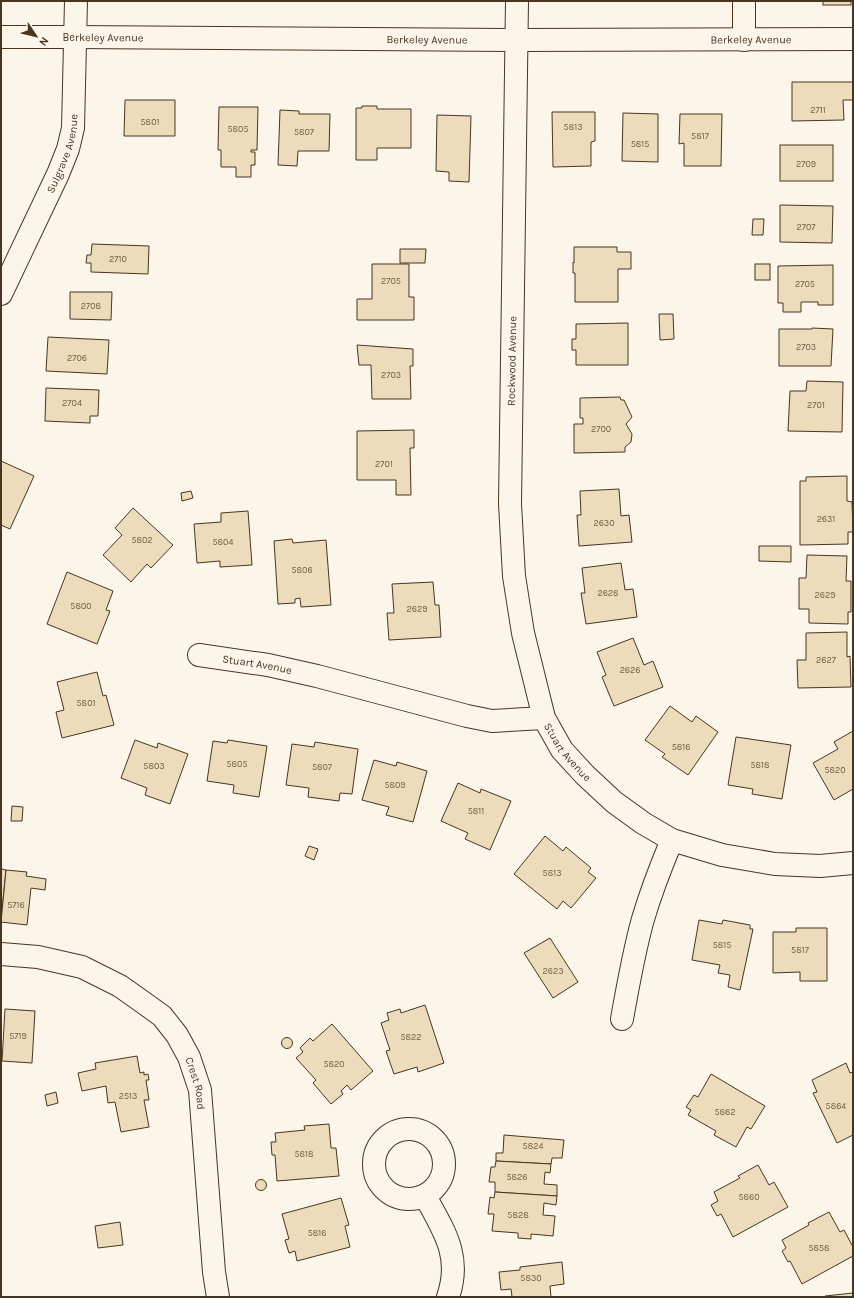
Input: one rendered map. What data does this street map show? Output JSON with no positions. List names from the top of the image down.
{
  "streets": {
    "street": [
      "Berkeley Avenue",
      "Sulgrave Avenue",
      "Rockwood Avenue",
      "Stuart Avenue",
      "Crest Road"
    ]
  },
  "crossings": [
    ["Berkeley Avenue", "Sulgrave Avenue"],
    ["Berkeley Avenue", "Rockwood Avenue"],
    ["Rockwood Avenue", "Stuart Avenue"]
  ],
  "house_numbers": [
    "2711",
    "5801",
    "5813",
    "5805",
    "5807",
    "5817",
    "5815",
    "2709",
    "2707",
    "2710",
    "2705",
    "2705",
    "2708",
    "2703",
    "2706",
    "2703",
    "2704",
    "2701",
    "2700",
    "2701",
    "2631",
    "2630",
    "5802",
    "5804",
    "5806",
    "2628",
    "2629",
    "5800",
    "2629",
    "2627",
    "2626",
    "5801",
    "5816",
    "5805",
    "5818",
    "5803",
    "5807",
    "5820",
    "5809",
    "5811",
    "5813",
    "5716",
    "5815",
    "5817",
    "2623",
    "5719",
    "5822",
    "5820",
    "2513",
    "5864",
    "5862",
    "5824",
    "5818",
    "5826",
    "5860",
    "5828",
    "5816",
    "5858",
    "5830"
  ],
  "north": "bottom right"
}
